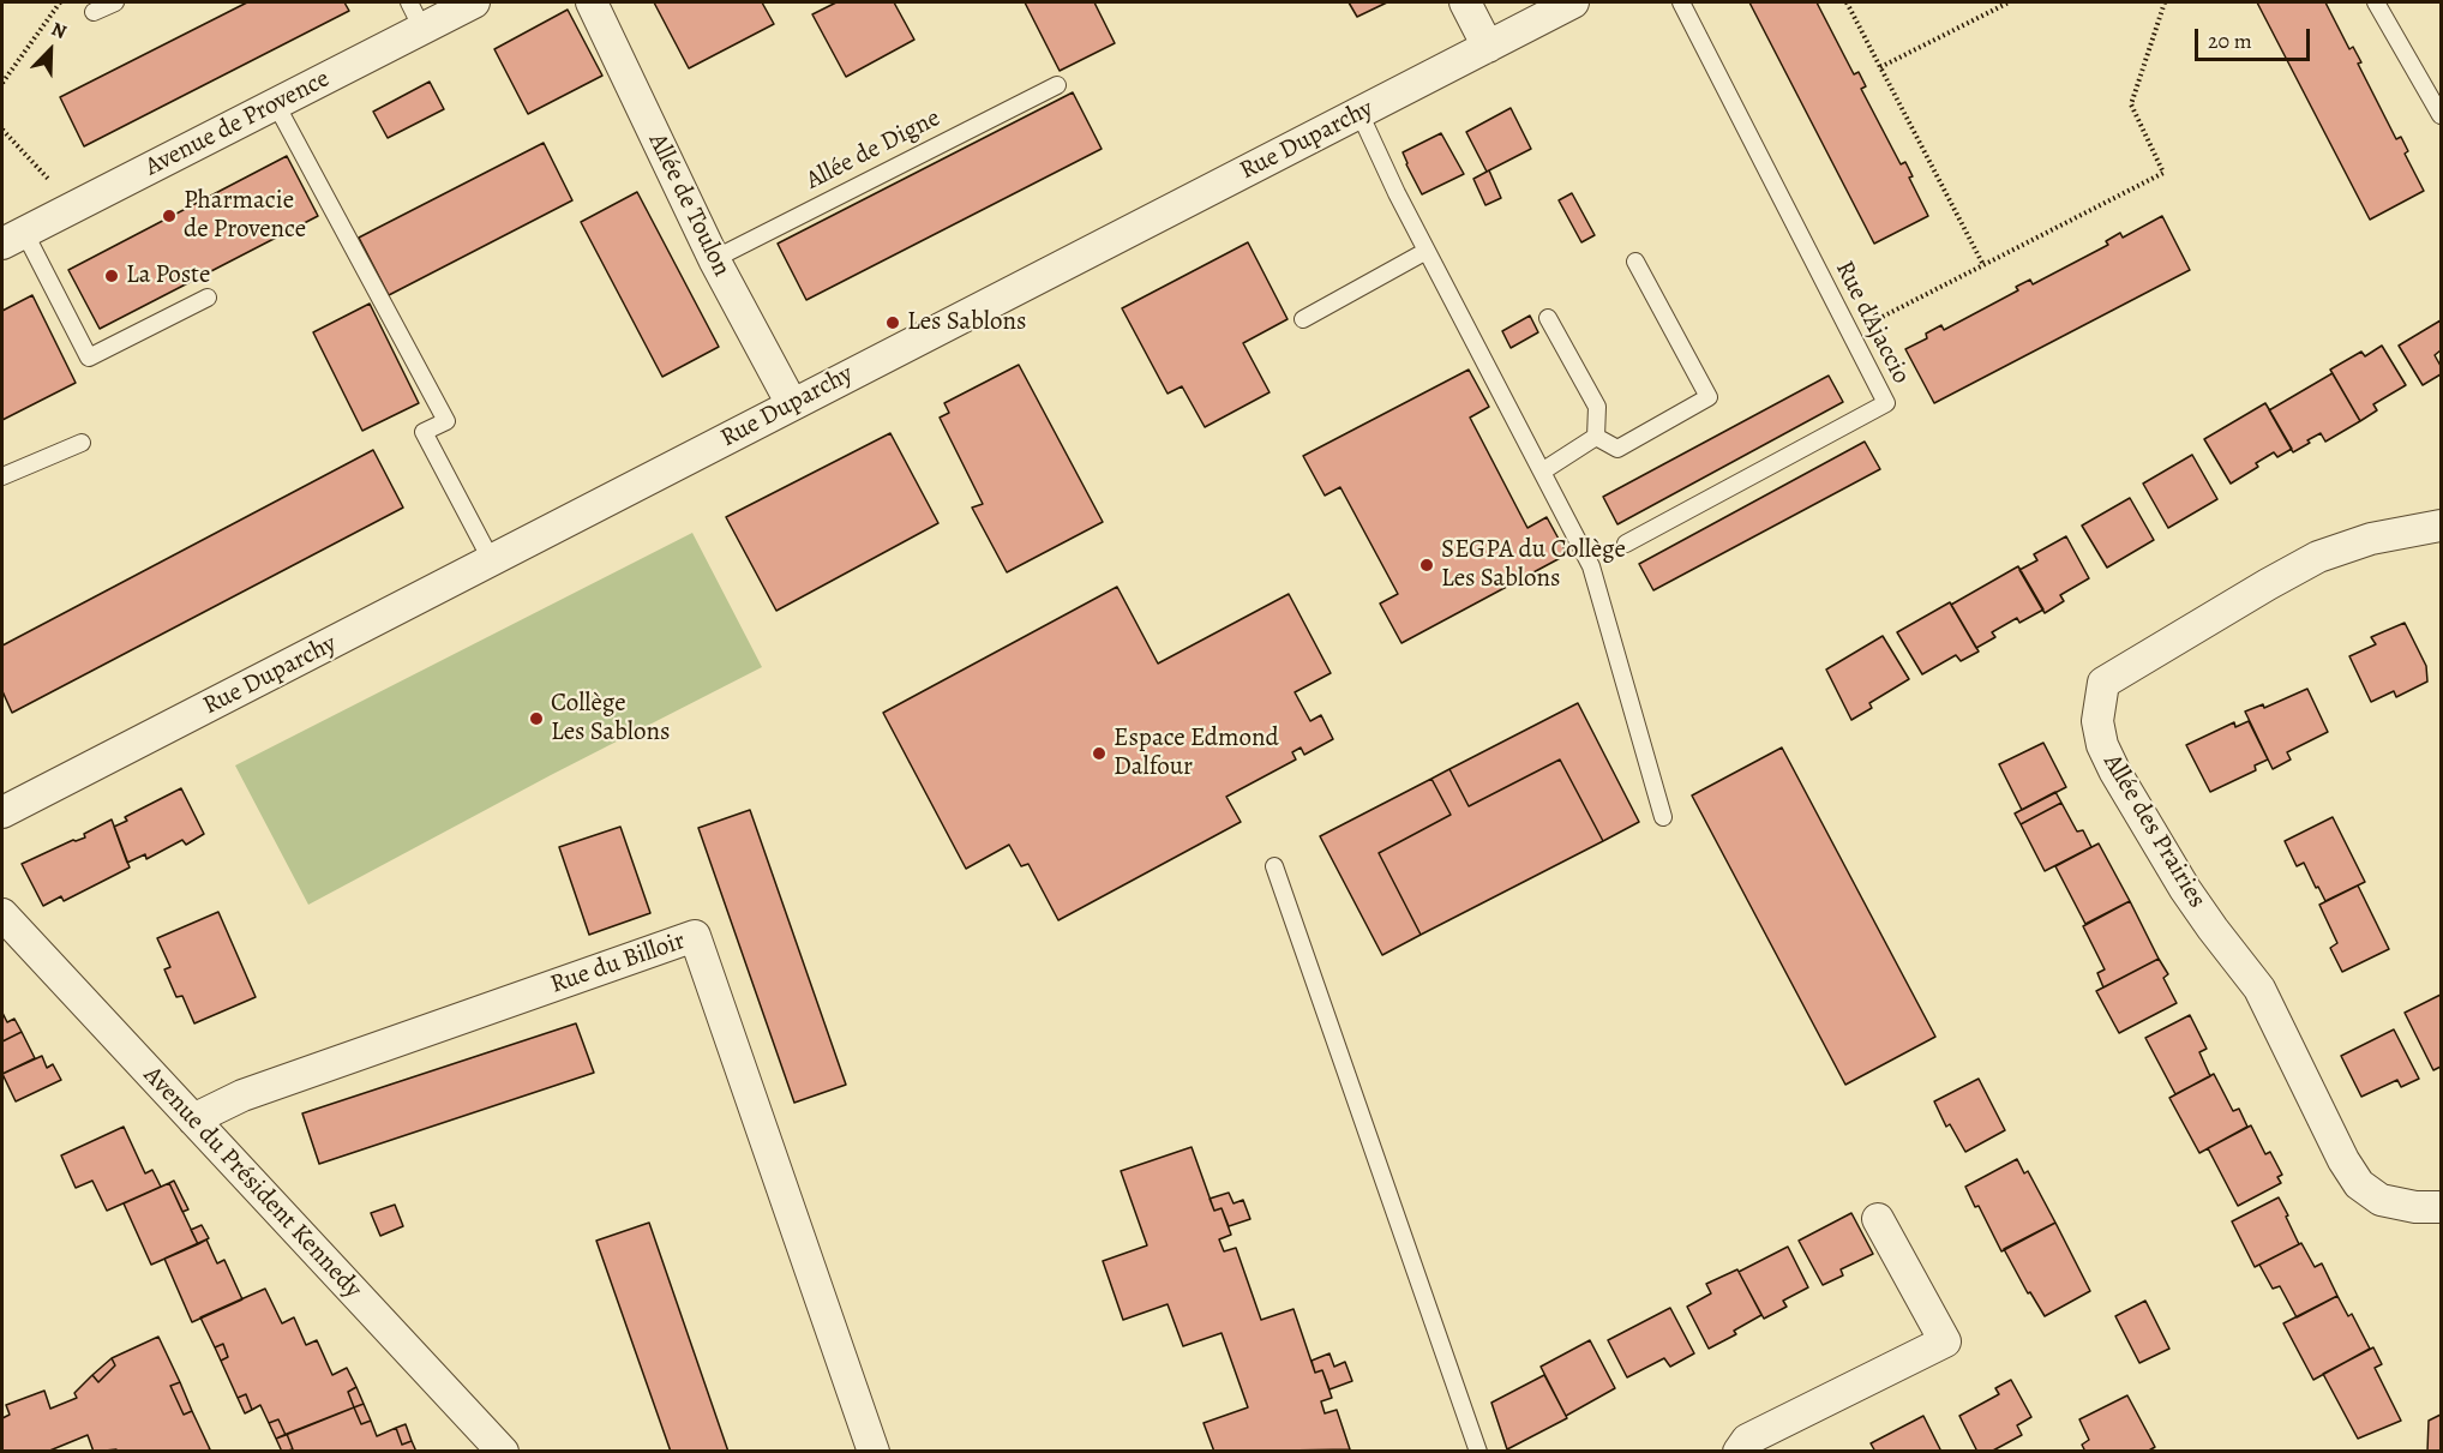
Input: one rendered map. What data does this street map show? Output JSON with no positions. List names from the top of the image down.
{
  "streets": {
    "street": [
      "Avenue de Provence",
      "Rue Duparchy",
      "Allée de Toulon",
      "Allée des Prairies",
      "Rue du Billoir",
      "Avenue du Président Kennedy"
    ],
    "lane": ["Allée de Digne", "Rue d'Ajaccio"]
  },
  "crossings": [
    ["Rue Duparchy", "Allée de Toulon"],
    ["Allée de Digne", "Allée de Toulon"],
    ["Rue du Billoir", "Avenue du Président Kennedy"]
  ],
  "places": [
    "Pharmacie de Provence",
    "La Poste",
    "Les Sablons",
    "SEGPA du Collège Les Sablons",
    "Collège Les Sablons",
    "Espace Edmond Dalfour"
  ],
  "scale_bar": "20 m",
  "north": "top right"
}
